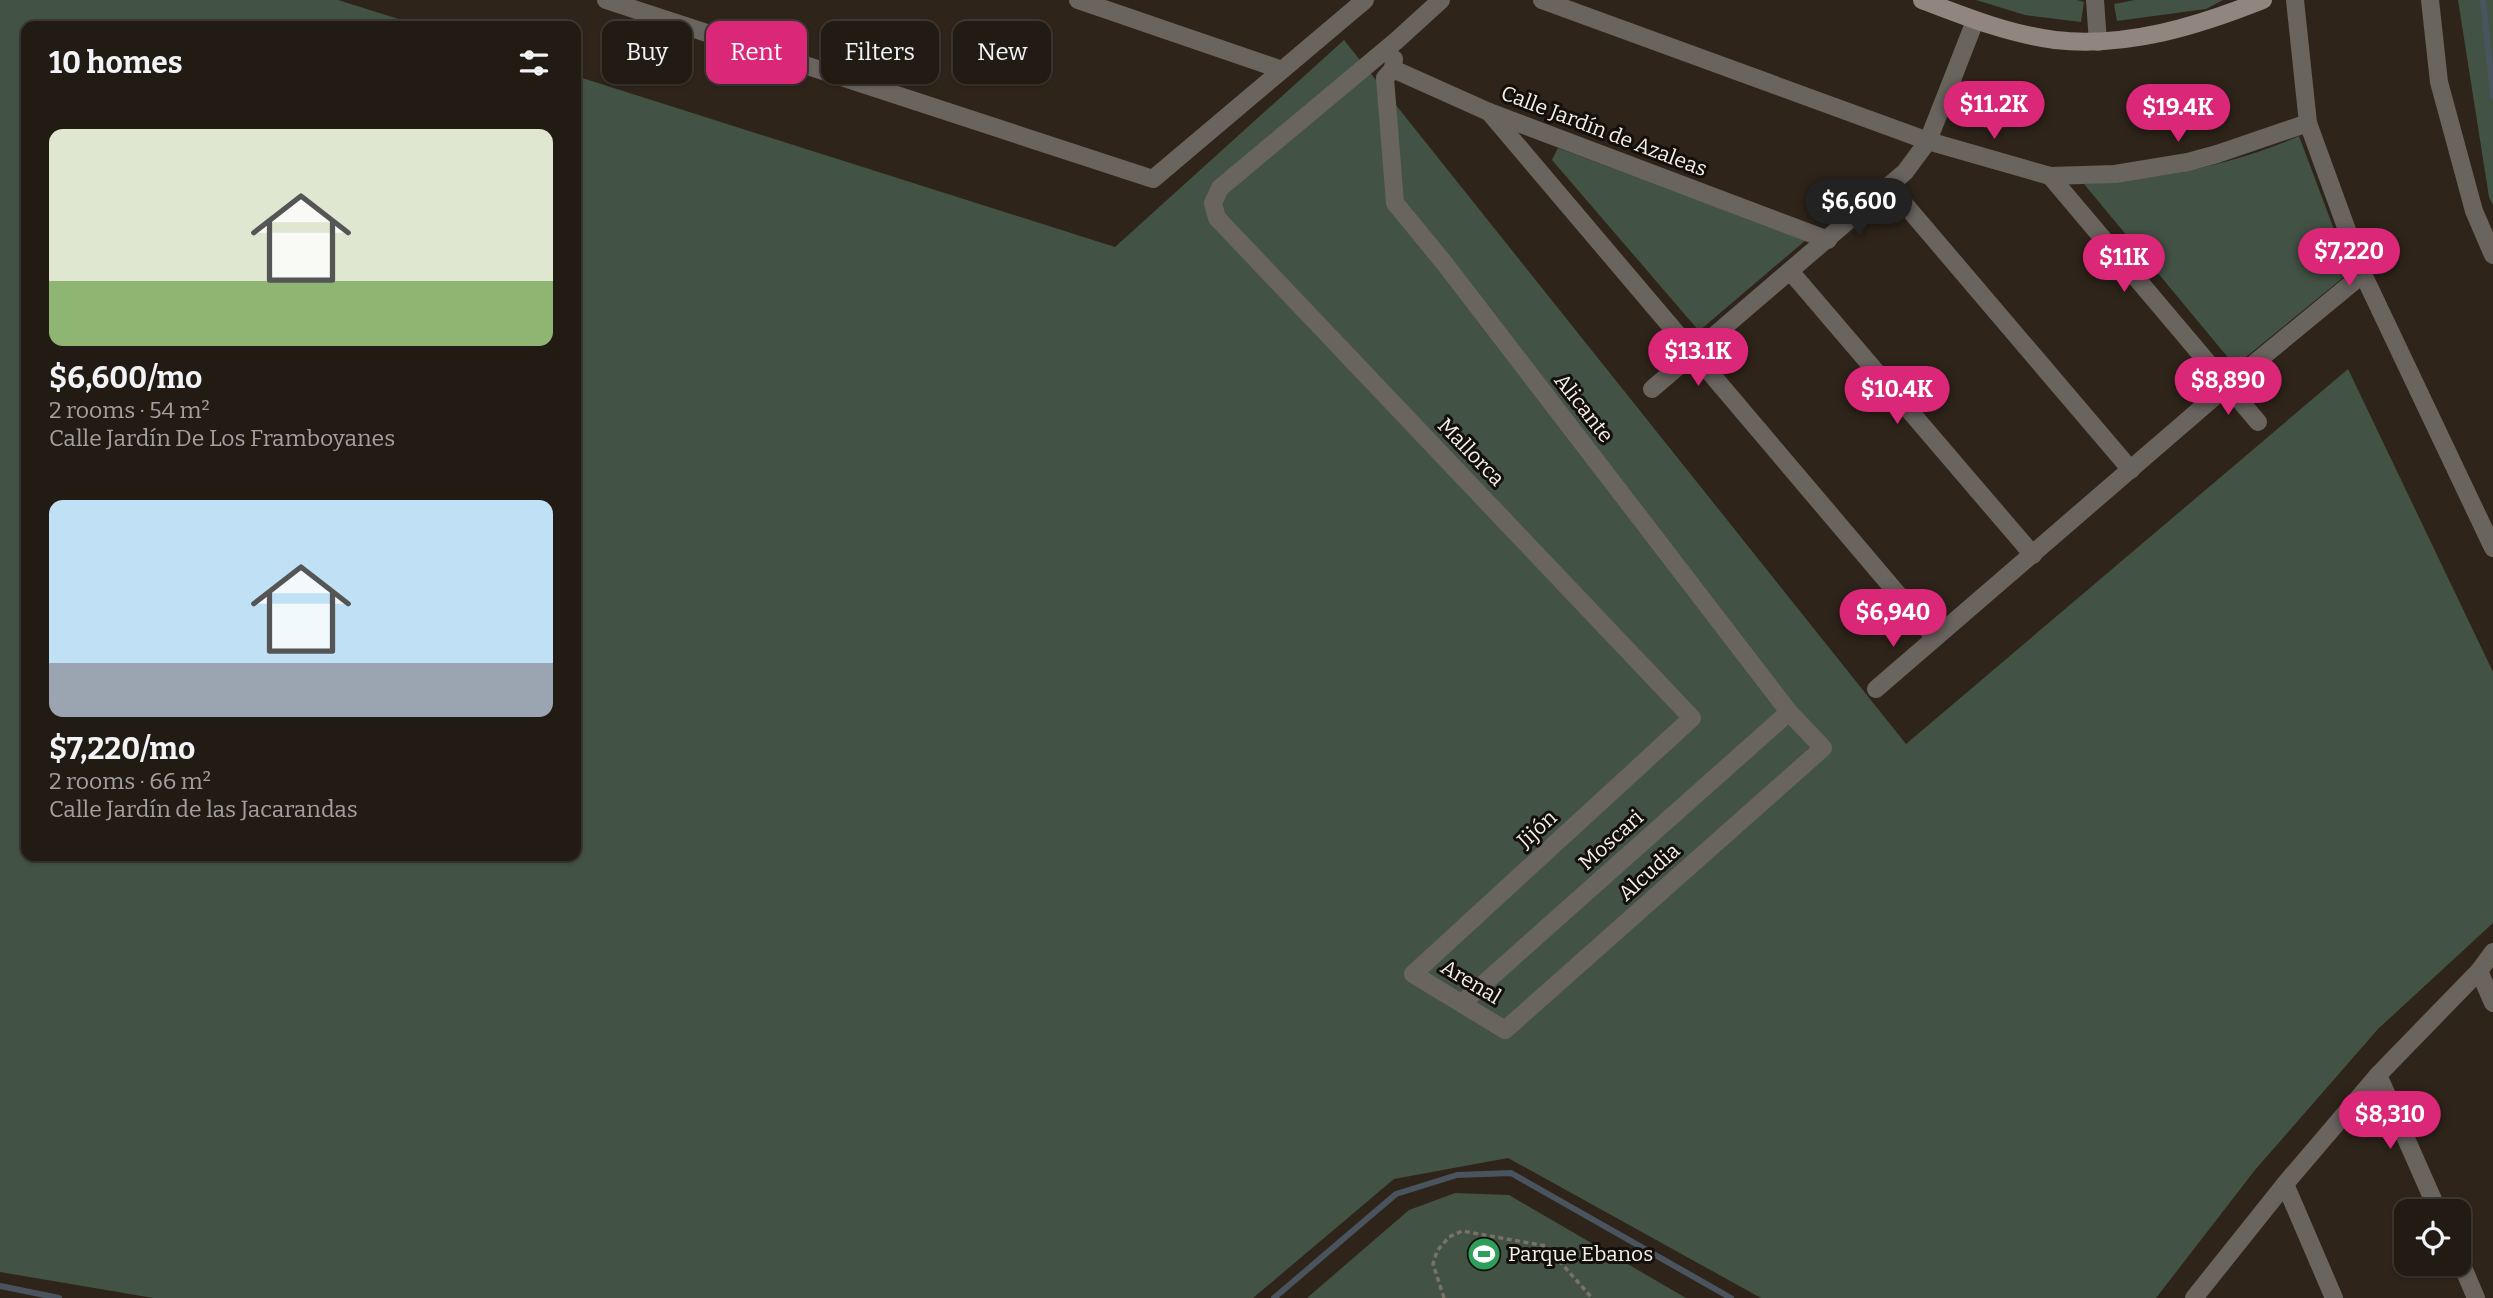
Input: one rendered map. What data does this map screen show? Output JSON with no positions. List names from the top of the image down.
{
  "streets": {
    "street": [
      "Calle Jardín de Azaleas",
      "Alicante",
      "Mallorca",
      "Jijón",
      "Moscari",
      "Alcudia",
      "Arenal"
    ]
  },
  "crossings": [
    ["Calle Jardín de Azaleas", "Alicante"],
    ["Alicante", "Moscari"],
    ["Alicante", "Alcudia"],
    ["Mallorca", "Jijón"],
    ["Jijón", "Arenal"],
    ["Moscari", "Arenal"],
    ["Alcudia", "Arenal"]
  ],
  "places": {
    "sports": ["Parque Ebanos"]
  },
  "page": {
    "chip": [
      "Buy",
      "Rent",
      "Filters",
      "New"
    ],
    "heading": "10 homes",
    "price": [
      "$11.2K",
      "$19.4K",
      "$6,600",
      "$7,220",
      "$11K",
      "$13.1K",
      "$8,890",
      "$10.4K",
      "$6,940",
      "$8,310"
    ],
    "list": [
      {
        "name": "$6,600/mo",
        "note": "2 rooms · 54 m² · Calle Jardín De Los Framboyanes"
      },
      {
        "name": "$7,220/mo",
        "note": "2 rooms · 66 m² · Calle Jardín de las Jacarandas"
      }
    ]
  }
}
